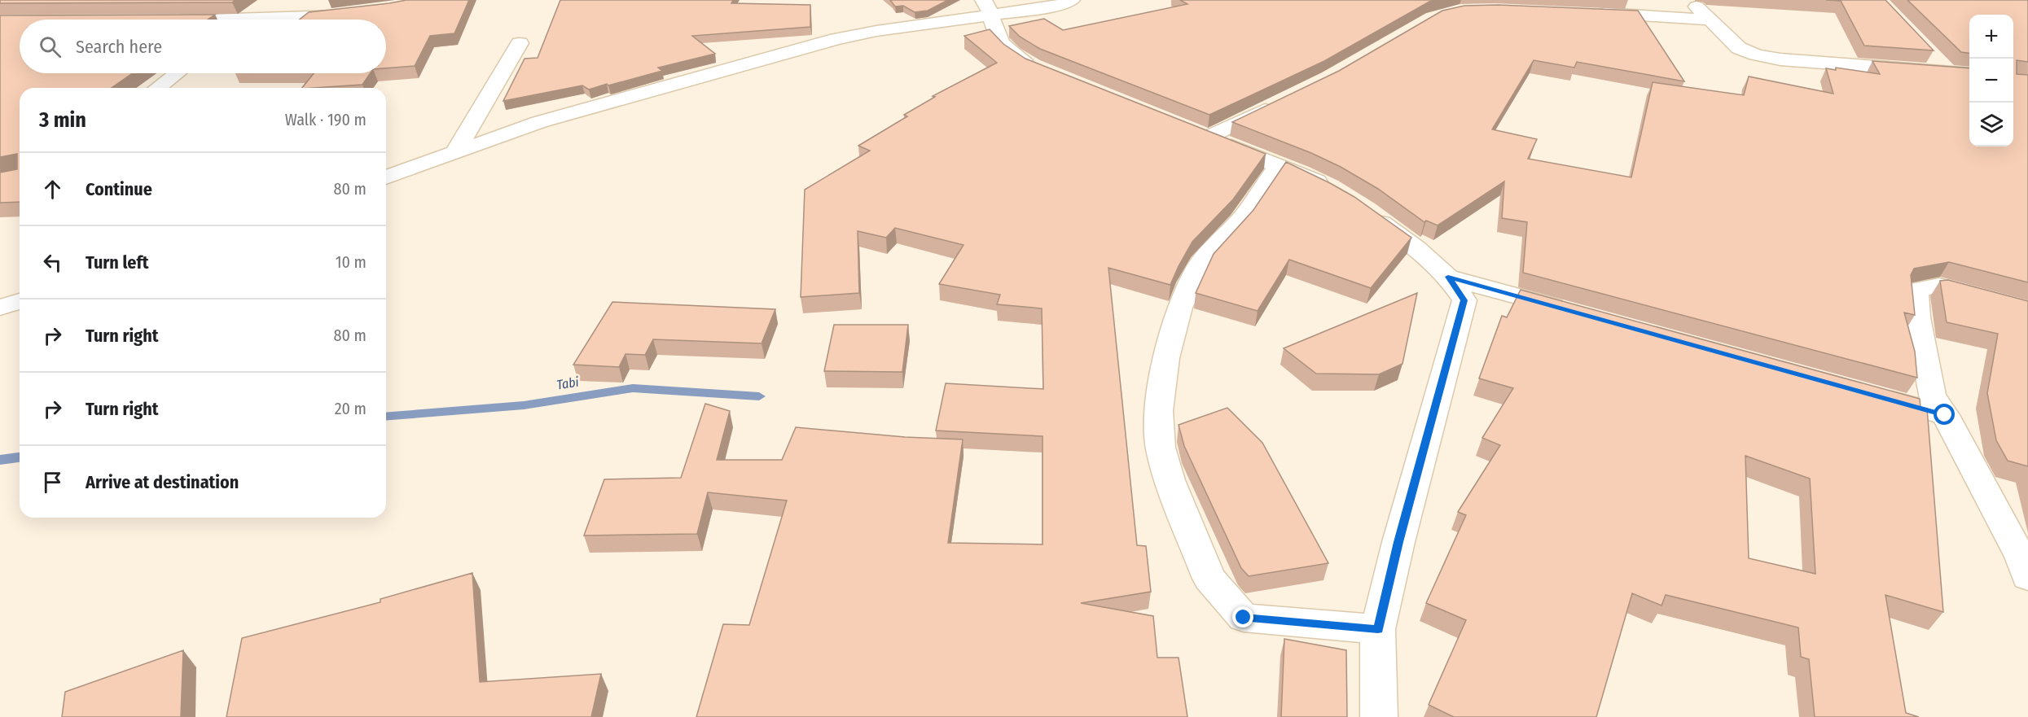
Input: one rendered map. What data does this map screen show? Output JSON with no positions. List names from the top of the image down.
{
  "water": ["Tabi"],
  "page": {
    "map_buttons": ["+", "−"],
    "search": "Search here",
    "heading": ["3 min", "Walk · 190 m"],
    "list": [
      ["Continue", "80 m"],
      ["Turn left", "10 m"],
      ["Turn right", "80 m"],
      ["Turn right", "20 m"],
      "Arrive at destination"
    ]
  }
}
